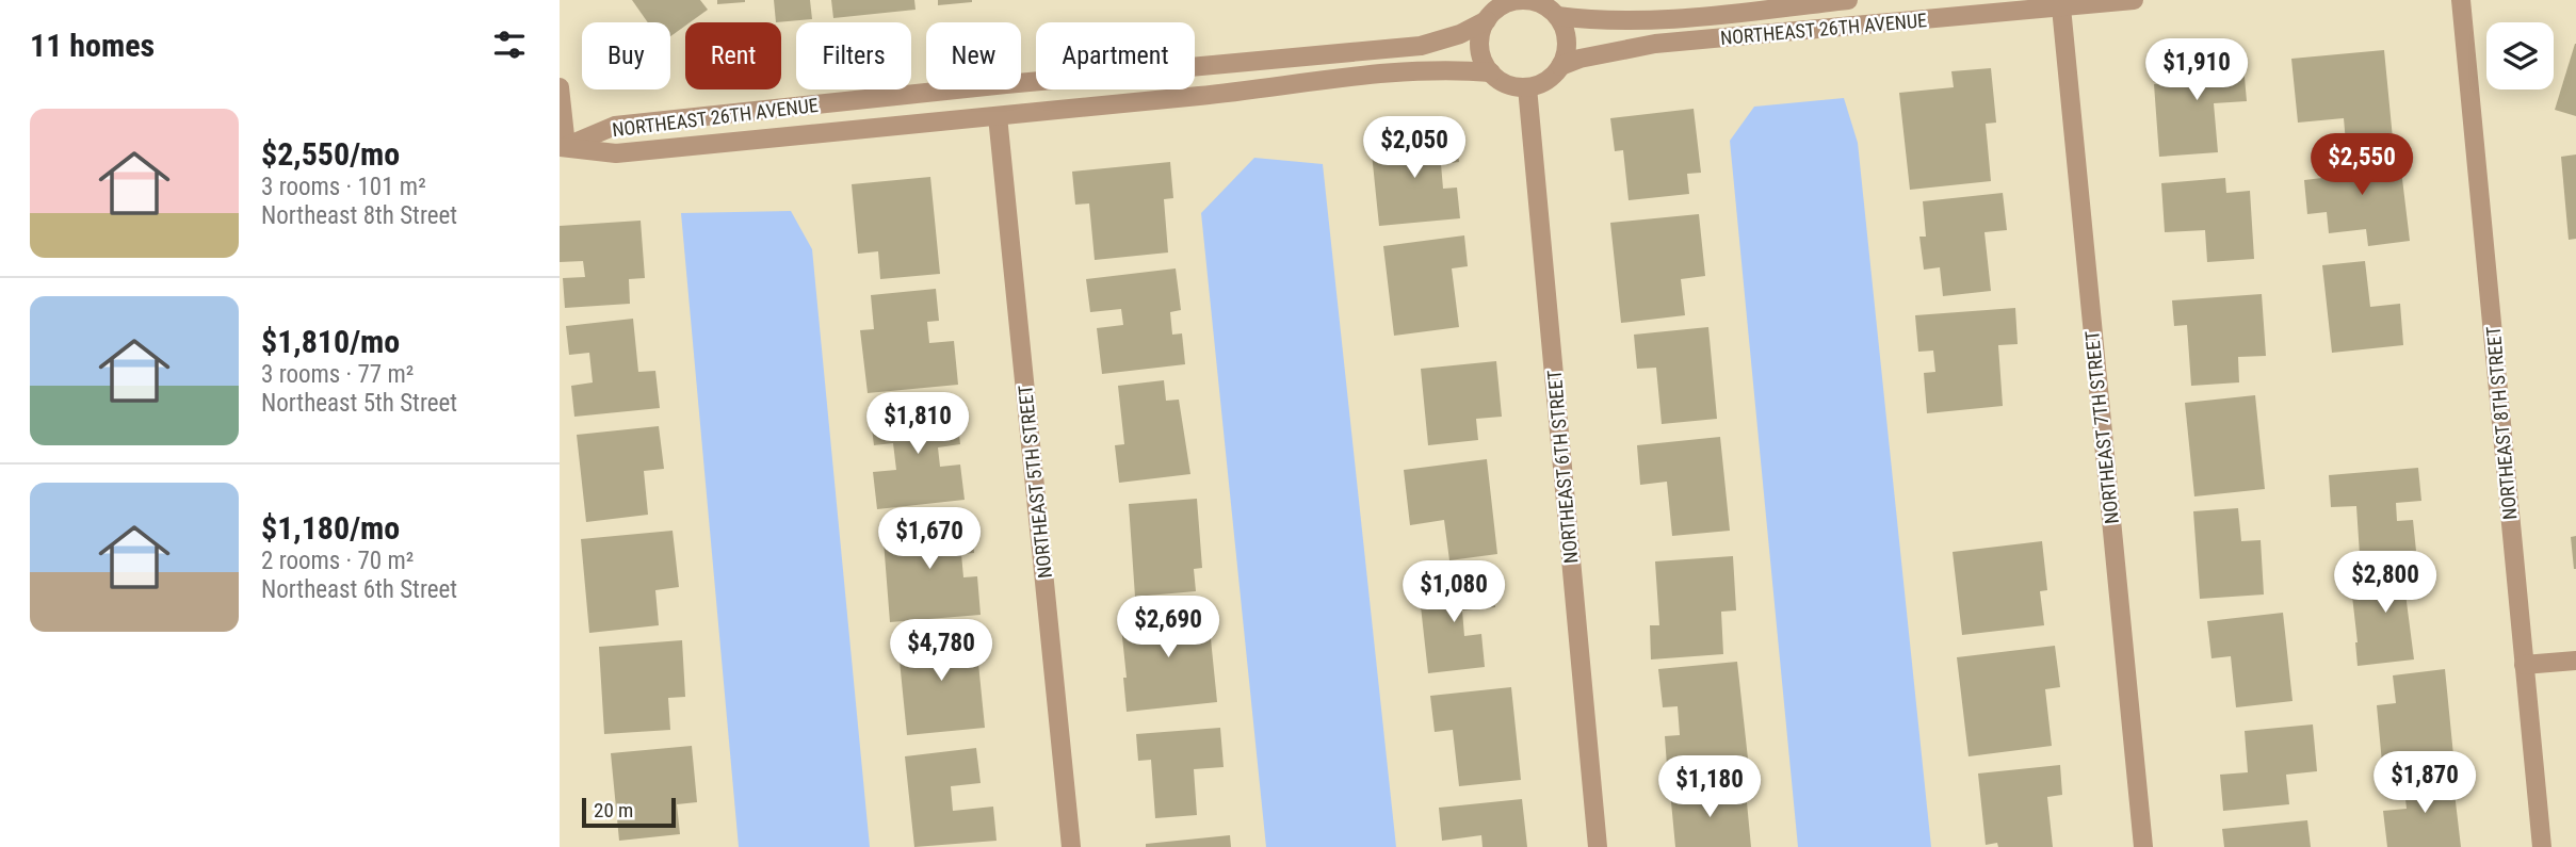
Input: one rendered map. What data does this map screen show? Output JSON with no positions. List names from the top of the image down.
{
  "streets": {
    "street": [
      "NORTHEAST 26TH AVENUE",
      "NORTHEAST 8TH STREET",
      "NORTHEAST 7TH STREET",
      "NORTHEAST 6TH STREET",
      "NORTHEAST 5TH STREET"
    ]
  },
  "crossings": [
    ["NORTHEAST 26TH AVENUE", "NORTHEAST 7TH STREET"],
    ["NORTHEAST 26TH AVENUE", "NORTHEAST 6TH STREET"],
    ["NORTHEAST 26TH AVENUE", "NORTHEAST 5TH STREET"]
  ],
  "scale_bar": "20 m",
  "page": {
    "heading": "11 homes",
    "chip": [
      "Buy",
      "Rent",
      "Filters",
      "New",
      "Apartment"
    ],
    "price": [
      "$1,910",
      "$2,050",
      "$2,550",
      "$1,810",
      "$1,670",
      "$2,800",
      "$1,080",
      "$2,690",
      "$4,780",
      "$1,870",
      "$1,180"
    ],
    "list": [
      {
        "name": "$2,550/mo",
        "note": "3 rooms · 101 m² · Northeast 8th Street"
      },
      {
        "name": "$1,810/mo",
        "note": "3 rooms · 77 m² · Northeast 5th Street"
      },
      {
        "name": "$1,180/mo",
        "note": "2 rooms · 70 m² · Northeast 6th Street"
      }
    ],
    "scale": "20 m"
  }
}
